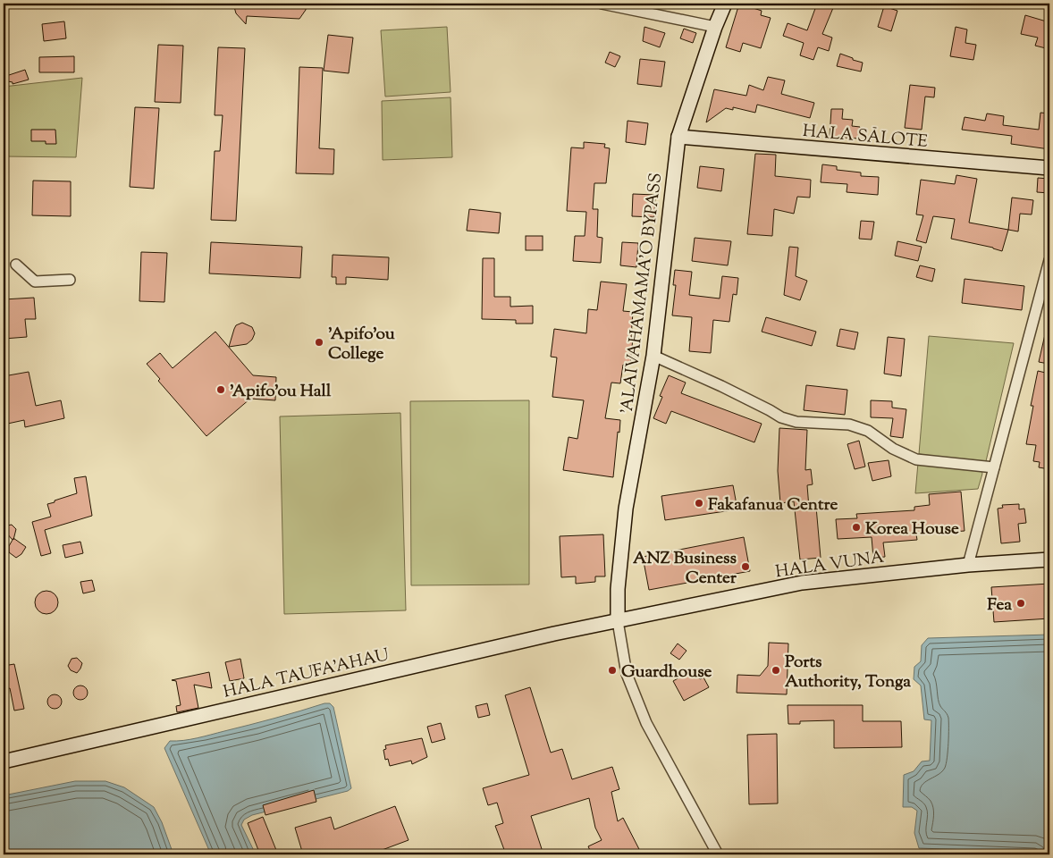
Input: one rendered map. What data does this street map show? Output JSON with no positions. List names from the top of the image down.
{
  "streets": {
    "main road": [
      "HALA SĀLOTE",
      "'ALAIVAHAMAMA'O BYPASS",
      "HALA VUNA",
      "HALA TAUFA'AHAU"
    ]
  },
  "crossings": [
    ["HALA SĀLOTE", "'ALAIVAHAMAMA'O BYPASS"],
    ["'ALAIVAHAMAMA'O BYPASS", "HALA VUNA"],
    ["'ALAIVAHAMAMA'O BYPASS", "HALA TAUFA'AHAU"],
    ["HALA VUNA", "HALA TAUFA'AHAU"]
  ],
  "places": [
    "'Apifo'ou College",
    "'Apifo'ou Hall",
    "Fakafanua Centre",
    "Korea House",
    "ANZ Business Center",
    "Fea",
    "Guardhouse",
    "Ports Authority, Tonga"
  ]
}
